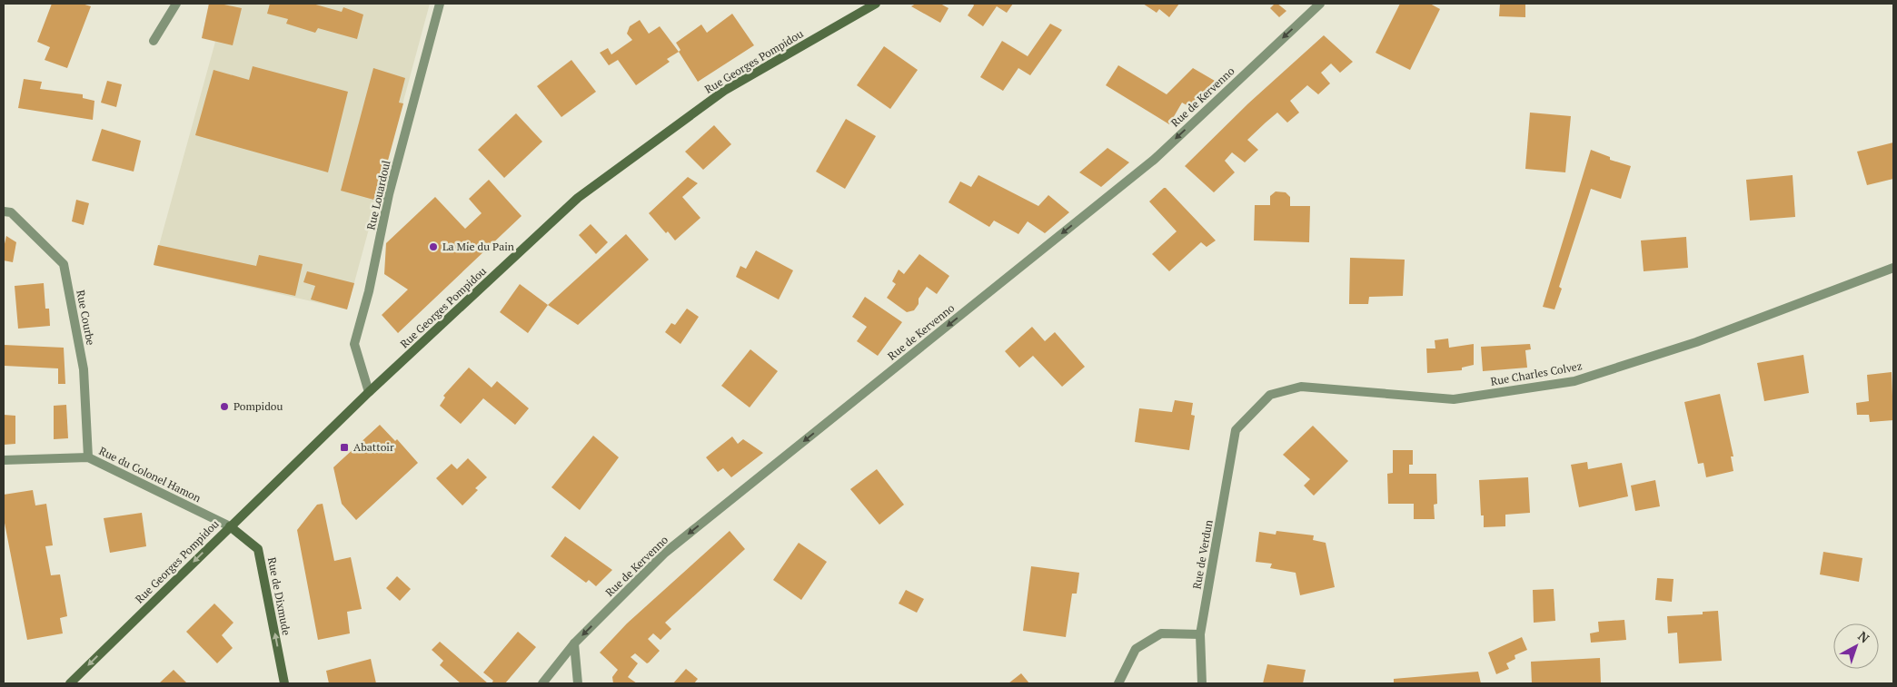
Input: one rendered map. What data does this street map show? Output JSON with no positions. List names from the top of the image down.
{
  "streets": {
    "main road": ["Rue Georges Pompidou", "Rue de Dixmude"],
    "street": [
      "Rue de Kervenno",
      "Rue Louardoul",
      "Rue Courbe",
      "Rue Charles Colvez",
      "Rue du Colonel Hamon",
      "Rue de Verdun"
    ]
  },
  "crossings": [
    ["Rue Georges Pompidou", "Rue Louardoul"],
    ["Rue Georges Pompidou", "Rue du Colonel Hamon"],
    ["Rue Georges Pompidou", "Rue de Dixmude"],
    ["Rue Courbe", "Rue du Colonel Hamon"],
    ["Rue Charles Colvez", "Rue de Verdun"],
    ["Rue du Colonel Hamon", "Rue de Dixmude"]
  ],
  "one_way": ["Rue de Kervenno", "Rue de Dixmude"],
  "places": {
    "other": ["La Mie du Pain", "Pompidou"],
    "transit": ["Abattoir"]
  },
  "north": "top right"
}
